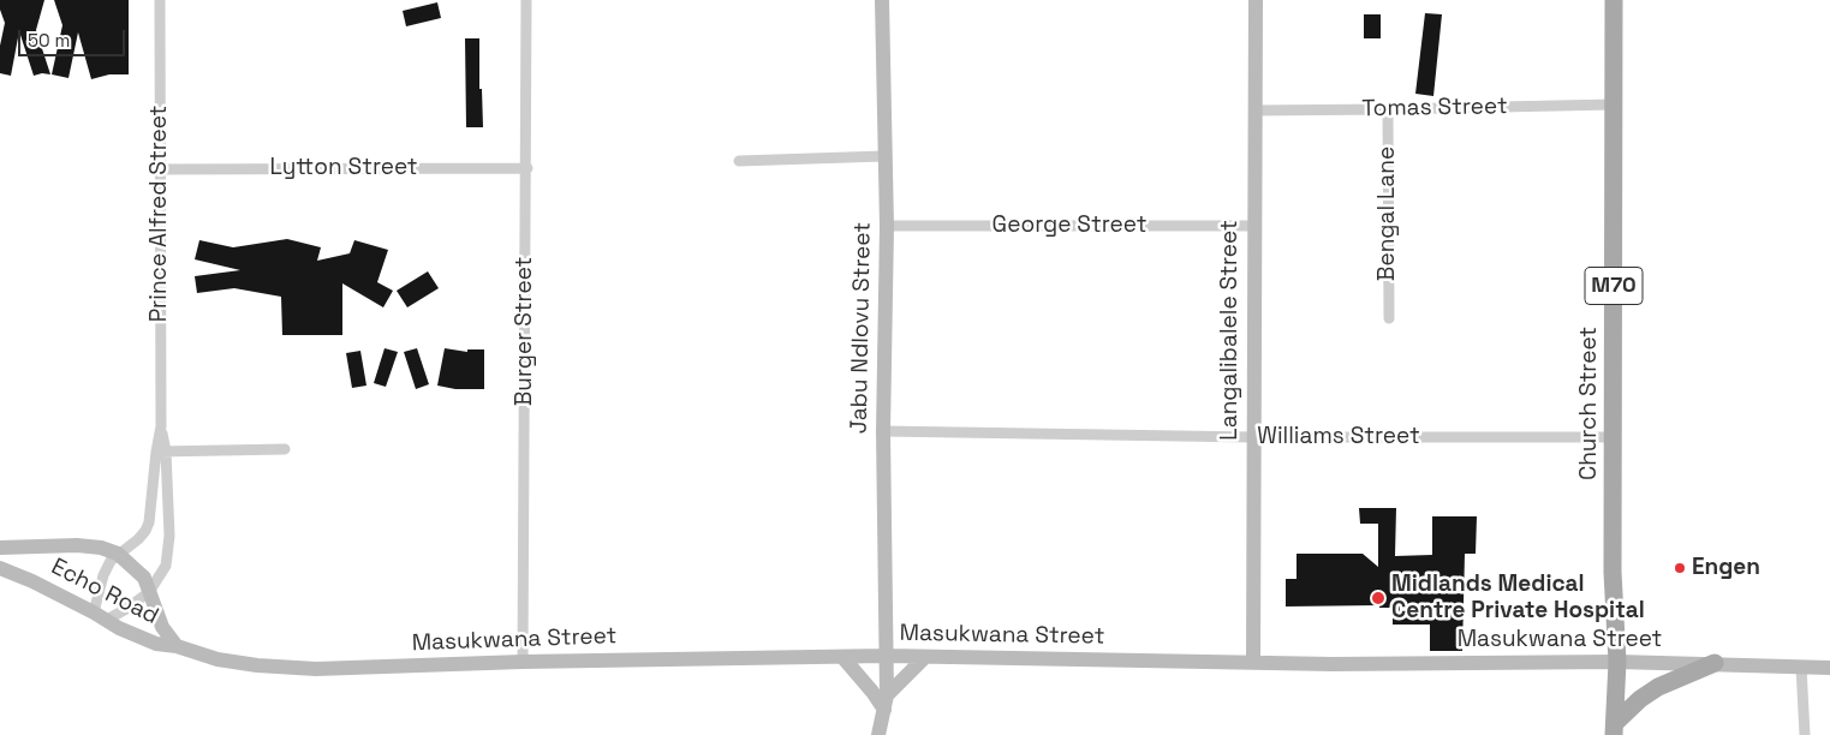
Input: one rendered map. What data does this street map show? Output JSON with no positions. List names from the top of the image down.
{
  "streets": {
    "main road": [
      "M70",
      "Jabu Ndlovu Street",
      "Langalibalele Street",
      "Church Street",
      "Echo Road",
      "Masukwana Street"
    ],
    "street": [
      "Tomas Street",
      "Lytton Street",
      "Prince Alfred Street",
      "Bengal Lane",
      "George Street",
      "Burger Street",
      "Williams Street"
    ]
  },
  "crossings": [
    ["Tomas Street", "Bengal Lane"],
    ["Tomas Street", "Langalibalele Street"],
    ["Tomas Street", "Church Street"],
    ["Lytton Street", "Prince Alfred Street"],
    ["Lytton Street", "Burger Street"],
    ["Prince Alfred Street", "Echo Road"],
    ["George Street", "Jabu Ndlovu Street"],
    ["George Street", "Langalibalele Street"],
    ["Jabu Ndlovu Street", "Williams Street"],
    ["Jabu Ndlovu Street", "Masukwana Street"],
    ["Langalibalele Street", "Williams Street"],
    ["Langalibalele Street", "Masukwana Street"],
    ["Burger Street", "Masukwana Street"],
    ["Church Street", "Williams Street"],
    ["Church Street", "Masukwana Street"],
    ["Echo Road", "Masukwana Street"]
  ],
  "places": ["Engen", "Midlands Medical Centre Private Hospital"],
  "scale_bar": "50 m"
}
